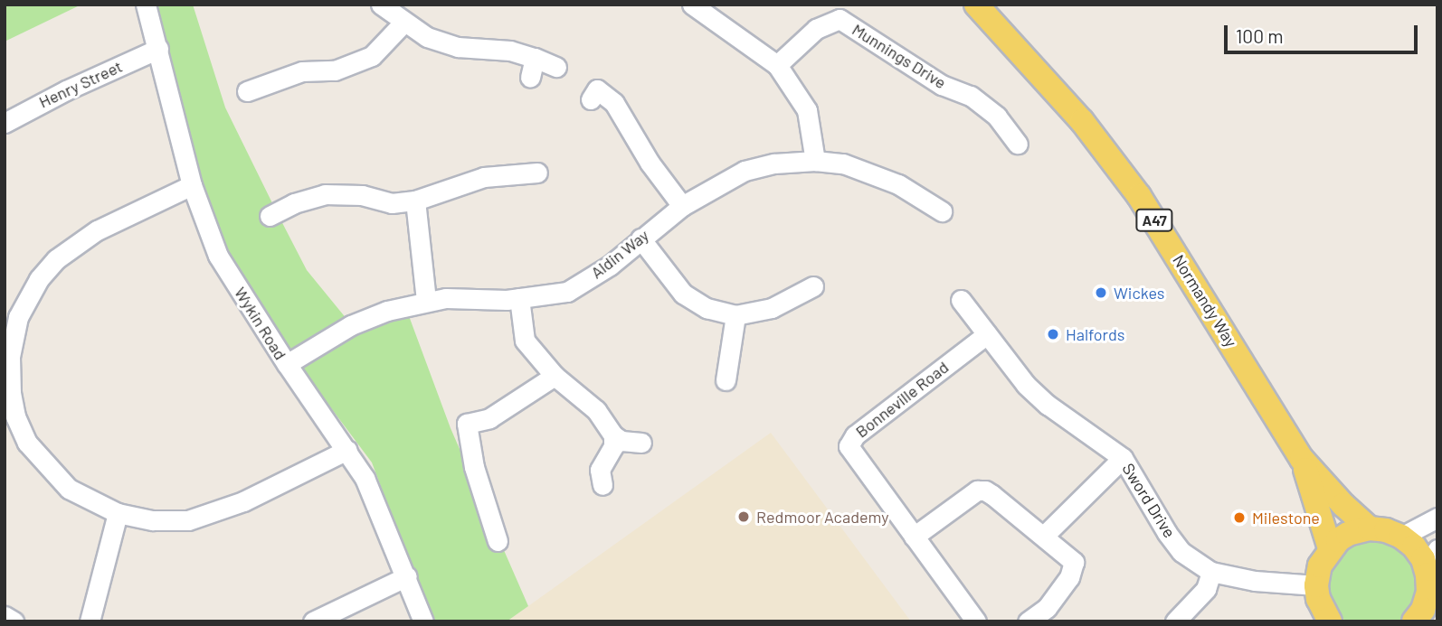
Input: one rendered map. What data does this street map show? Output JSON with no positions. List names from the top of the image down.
{
  "streets": {
    "main road": ["A47", "Normandy Way"],
    "street": [
      "Munnings Drive",
      "Henry Street",
      "Aldin Way",
      "Wykin Road",
      "Bonneville Road",
      "Sword Drive"
    ]
  },
  "crossings": [
    ["Henry Street", "Wykin Road"],
    ["Aldin Way", "Wykin Road"],
    ["Bonneville Road", "Sword Drive"]
  ],
  "places": [
    "Wickes",
    "Halfords",
    "Redmoor Academy",
    "Milestone"
  ],
  "scale_bar": "100 m"
}
